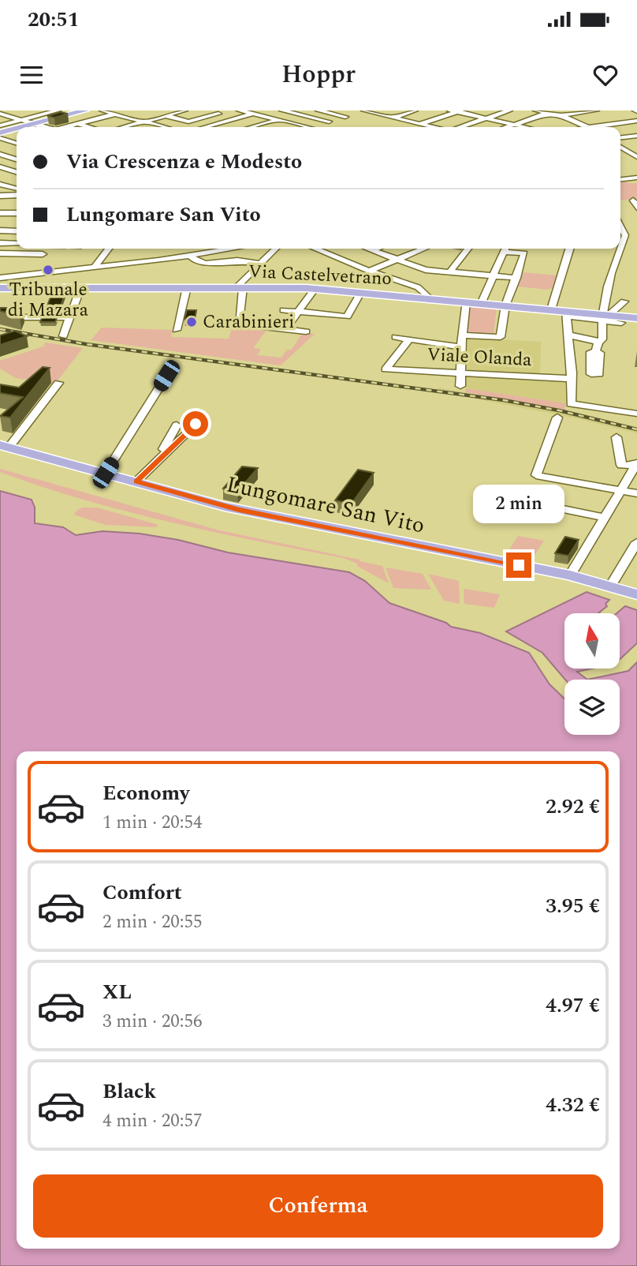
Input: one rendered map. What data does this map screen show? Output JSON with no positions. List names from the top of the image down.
{
  "streets": {
    "main road": ["Via Castelvetrano", "Lungomare San Vito"],
    "street": ["Viale Olanda"]
  },
  "places": ["Tribunale di Mazara", "Carabinieri"],
  "north": "top",
  "page": {
    "status": "20:51",
    "header": "Hoppr",
    "banner": ["Via Crescenza e Modesto", "Lungomare San Vito"],
    "bubble": "2 min",
    "list": [
      {
        "name": "Economy",
        "note": "1 min · 20:54",
        "value": "2.92 €"
      },
      {
        "name": "Comfort",
        "note": "2 min · 20:55",
        "value": "3.95 €"
      },
      {
        "name": "XL",
        "note": "3 min · 20:56",
        "value": "4.97 €"
      },
      {
        "name": "Black",
        "note": "4 min · 20:57",
        "value": "4.32 €"
      }
    ],
    "buttons": "Conferma"
  }
}
